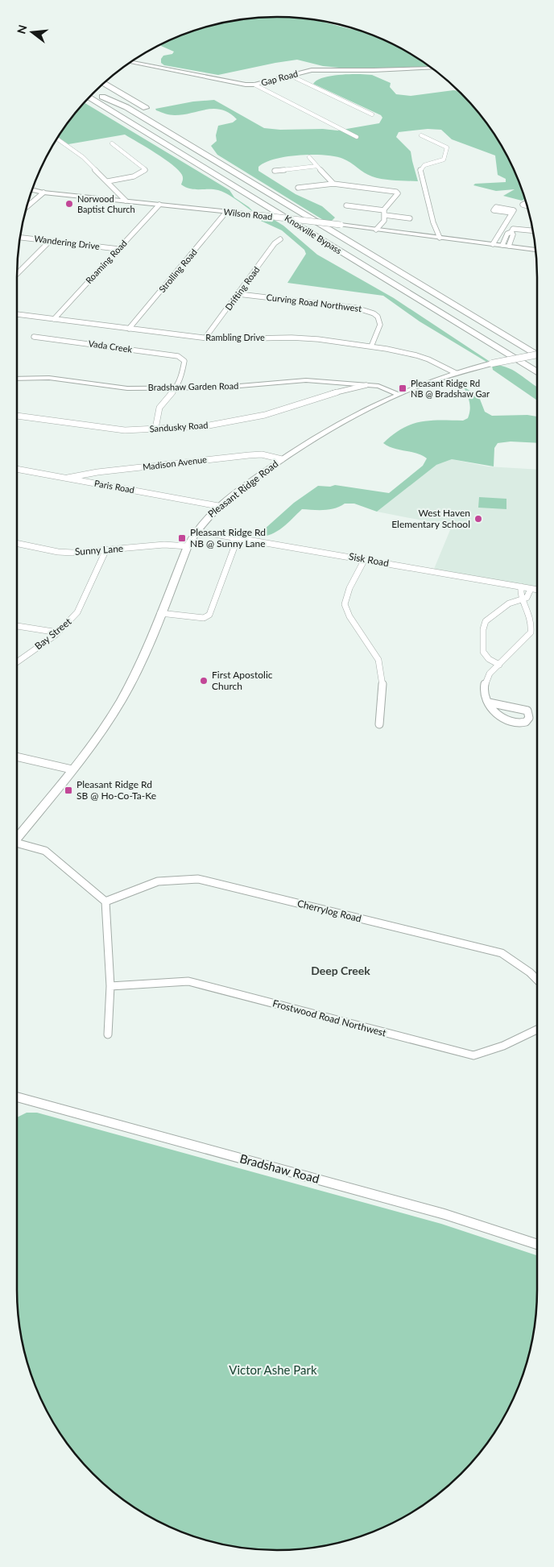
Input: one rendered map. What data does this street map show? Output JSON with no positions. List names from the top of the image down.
{
  "streets": {
    "highway": ["Knoxville Bypass"],
    "main road": ["Pleasant Ridge Road"],
    "street": [
      "Gap Road",
      "Wilson Road",
      "Wandering Drive",
      "Roaming Road",
      "Strolling Road",
      "Drifting Road",
      "Curving Road Northwest",
      "Rambling Drive",
      "Vada Creek",
      "Bradshaw Garden Road",
      "Sandusky Road",
      "Madison Avenue",
      "Paris Road",
      "Sunny Lane",
      "Sisk Road",
      "Bay Street",
      "Cherrylog Road",
      "Frostwood Road Northwest",
      "Bradshaw Road"
    ]
  },
  "crossings": [
    ["Wilson Road", "Roaming Road"],
    ["Wilson Road", "Strolling Road"],
    ["Wandering Drive", "Roaming Road"],
    ["Roaming Road", "Rambling Drive"],
    ["Strolling Road", "Rambling Drive"],
    ["Drifting Road", "Curving Road Northwest"],
    ["Drifting Road", "Rambling Drive"],
    ["Curving Road Northwest", "Rambling Drive"],
    ["Rambling Drive", "Pleasant Ridge Road"],
    ["Vada Creek", "Bradshaw Garden Road"],
    ["Bradshaw Garden Road", "Sandusky Road"],
    ["Bradshaw Garden Road", "Pleasant Ridge Road"],
    ["Madison Avenue", "Paris Road"],
    ["Madison Avenue", "Pleasant Ridge Road"],
    ["Paris Road", "Pleasant Ridge Road"],
    ["Pleasant Ridge Road", "Sunny Lane"],
    ["Pleasant Ridge Road", "Sisk Road"],
    ["Sunny Lane", "Bay Street"]
  ],
  "districts": ["Deep Creek"],
  "parks": ["Victor Ashe Park"],
  "places": {
    "other": ["Norwood Baptist Church", "West Haven Elementary School", "First Apostolic Church"],
    "transit": ["Pleasant Ridge Rd NB @ Bradshaw Gar", "Pleasant Ridge Rd NB @ Sunny Lane", "Pleasant Ridge Rd SB @ Ho-Co-Ta-Ke"]
  },
  "north": "left"
}
